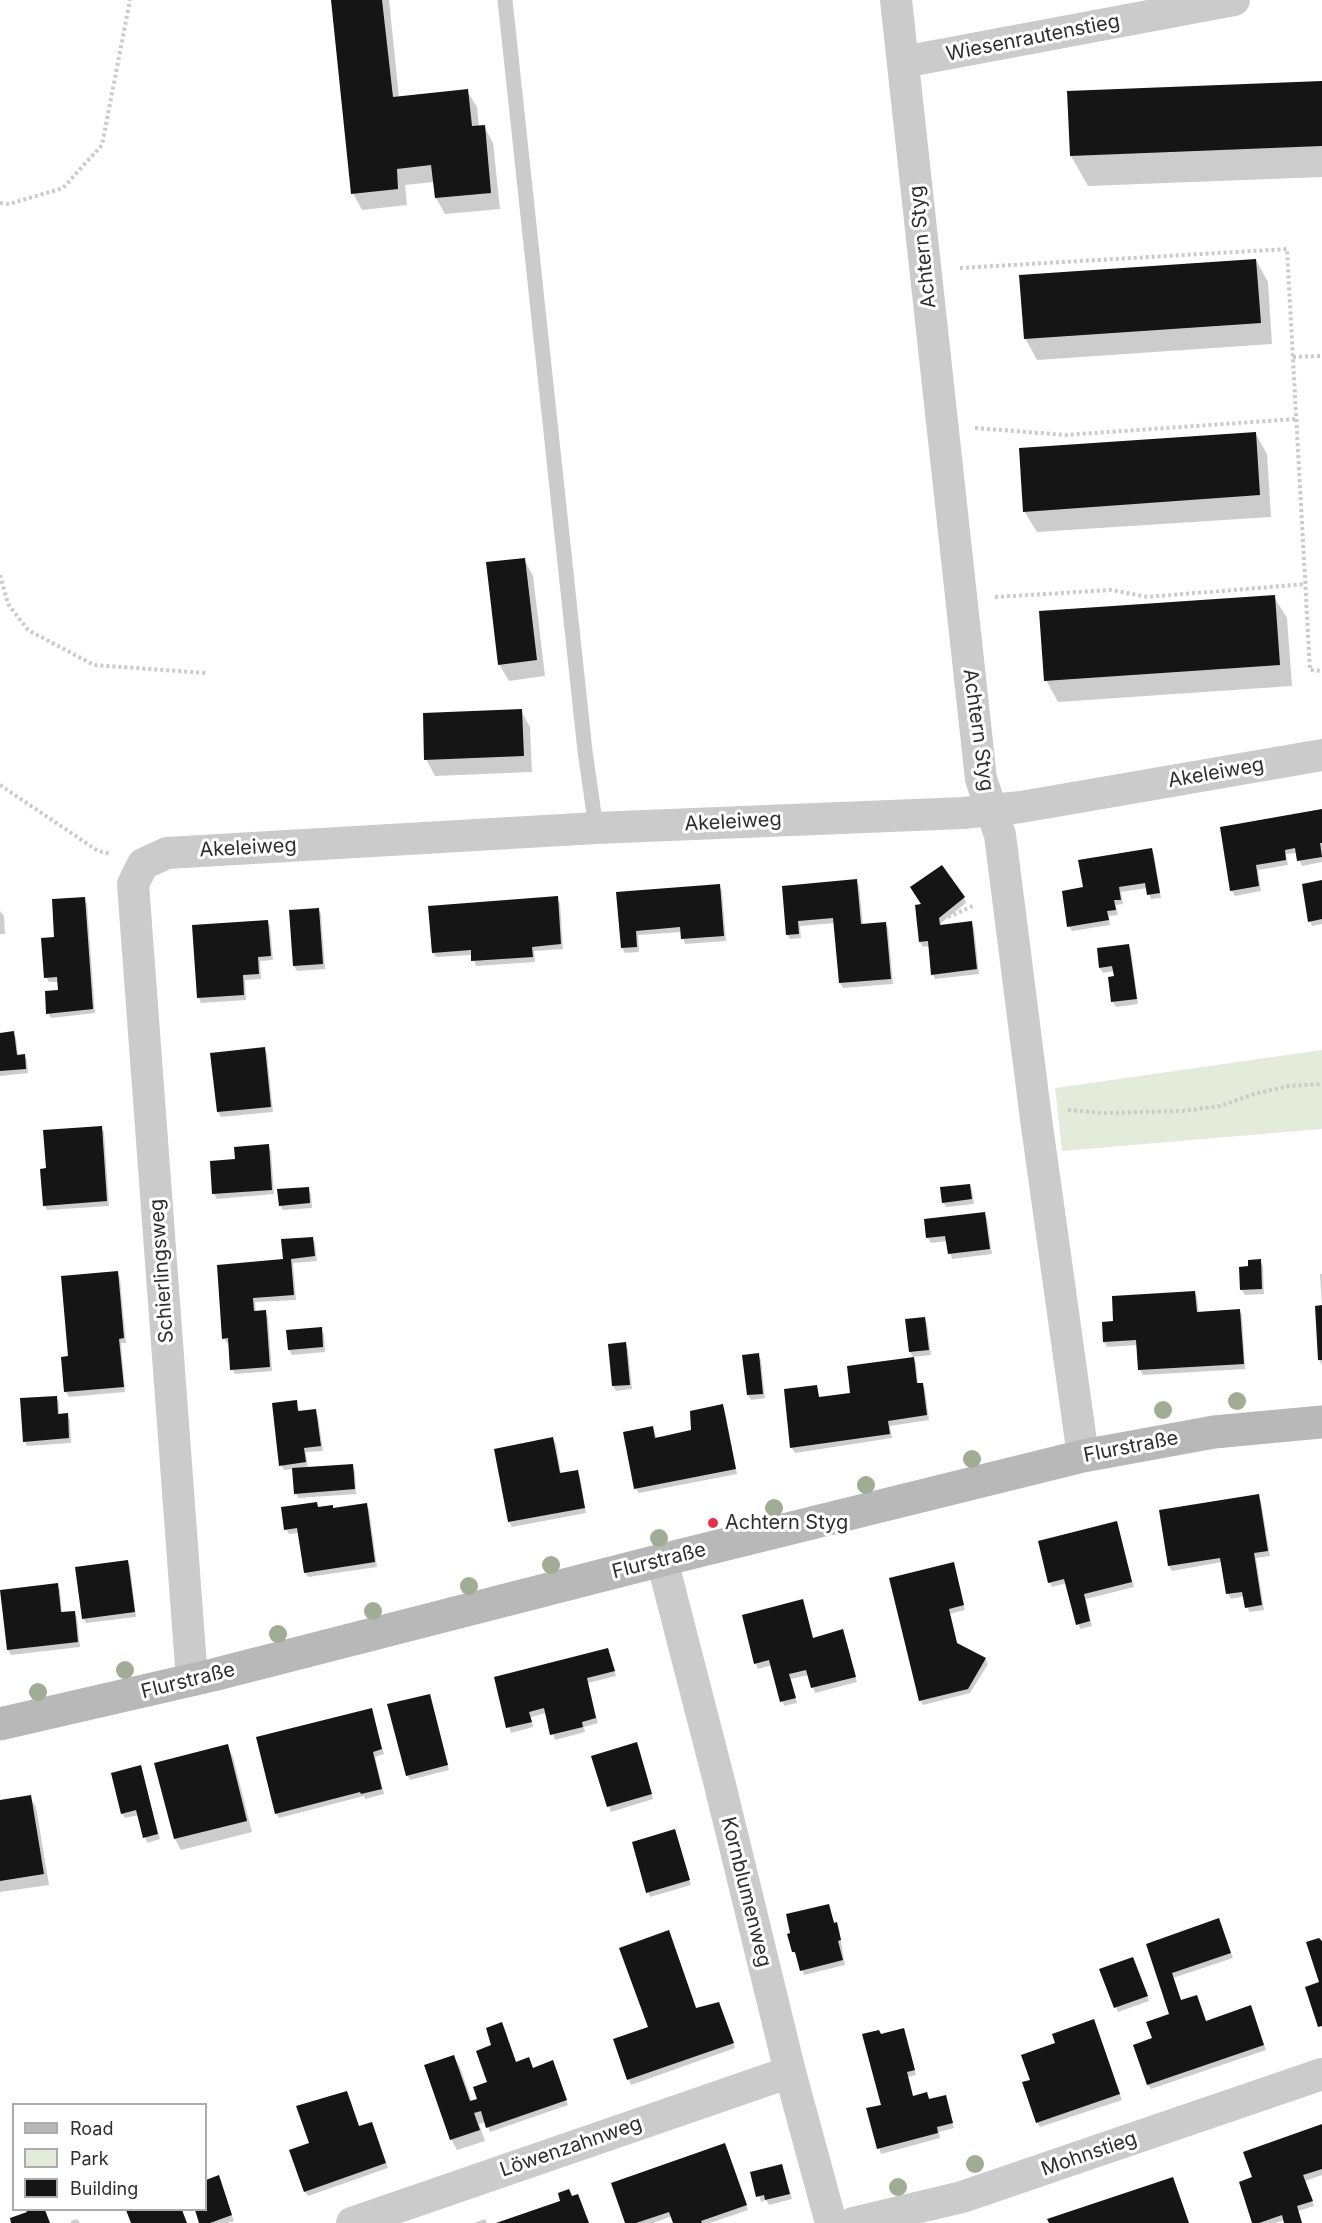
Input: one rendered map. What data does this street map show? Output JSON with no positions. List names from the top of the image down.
{
  "streets": {
    "street": [
      "Wiesenrautenstieg",
      "Achtern Styg",
      "Akeleiweg",
      "Schierlingsweg",
      "Flurstraße",
      "Kornblumenweg",
      "Löwenzahnweg",
      "Mohnstieg"
    ]
  },
  "crossings": [
    ["Wiesenrautenstieg", "Achtern Styg"],
    ["Achtern Styg", "Akeleiweg"],
    ["Achtern Styg", "Flurstraße"],
    ["Akeleiweg", "Schierlingsweg"],
    ["Schierlingsweg", "Flurstraße"],
    ["Flurstraße", "Kornblumenweg"],
    ["Kornblumenweg", "Löwenzahnweg"]
  ],
  "places": ["Achtern Styg"],
  "legend": ["Road", "Park", "Building"]
}
